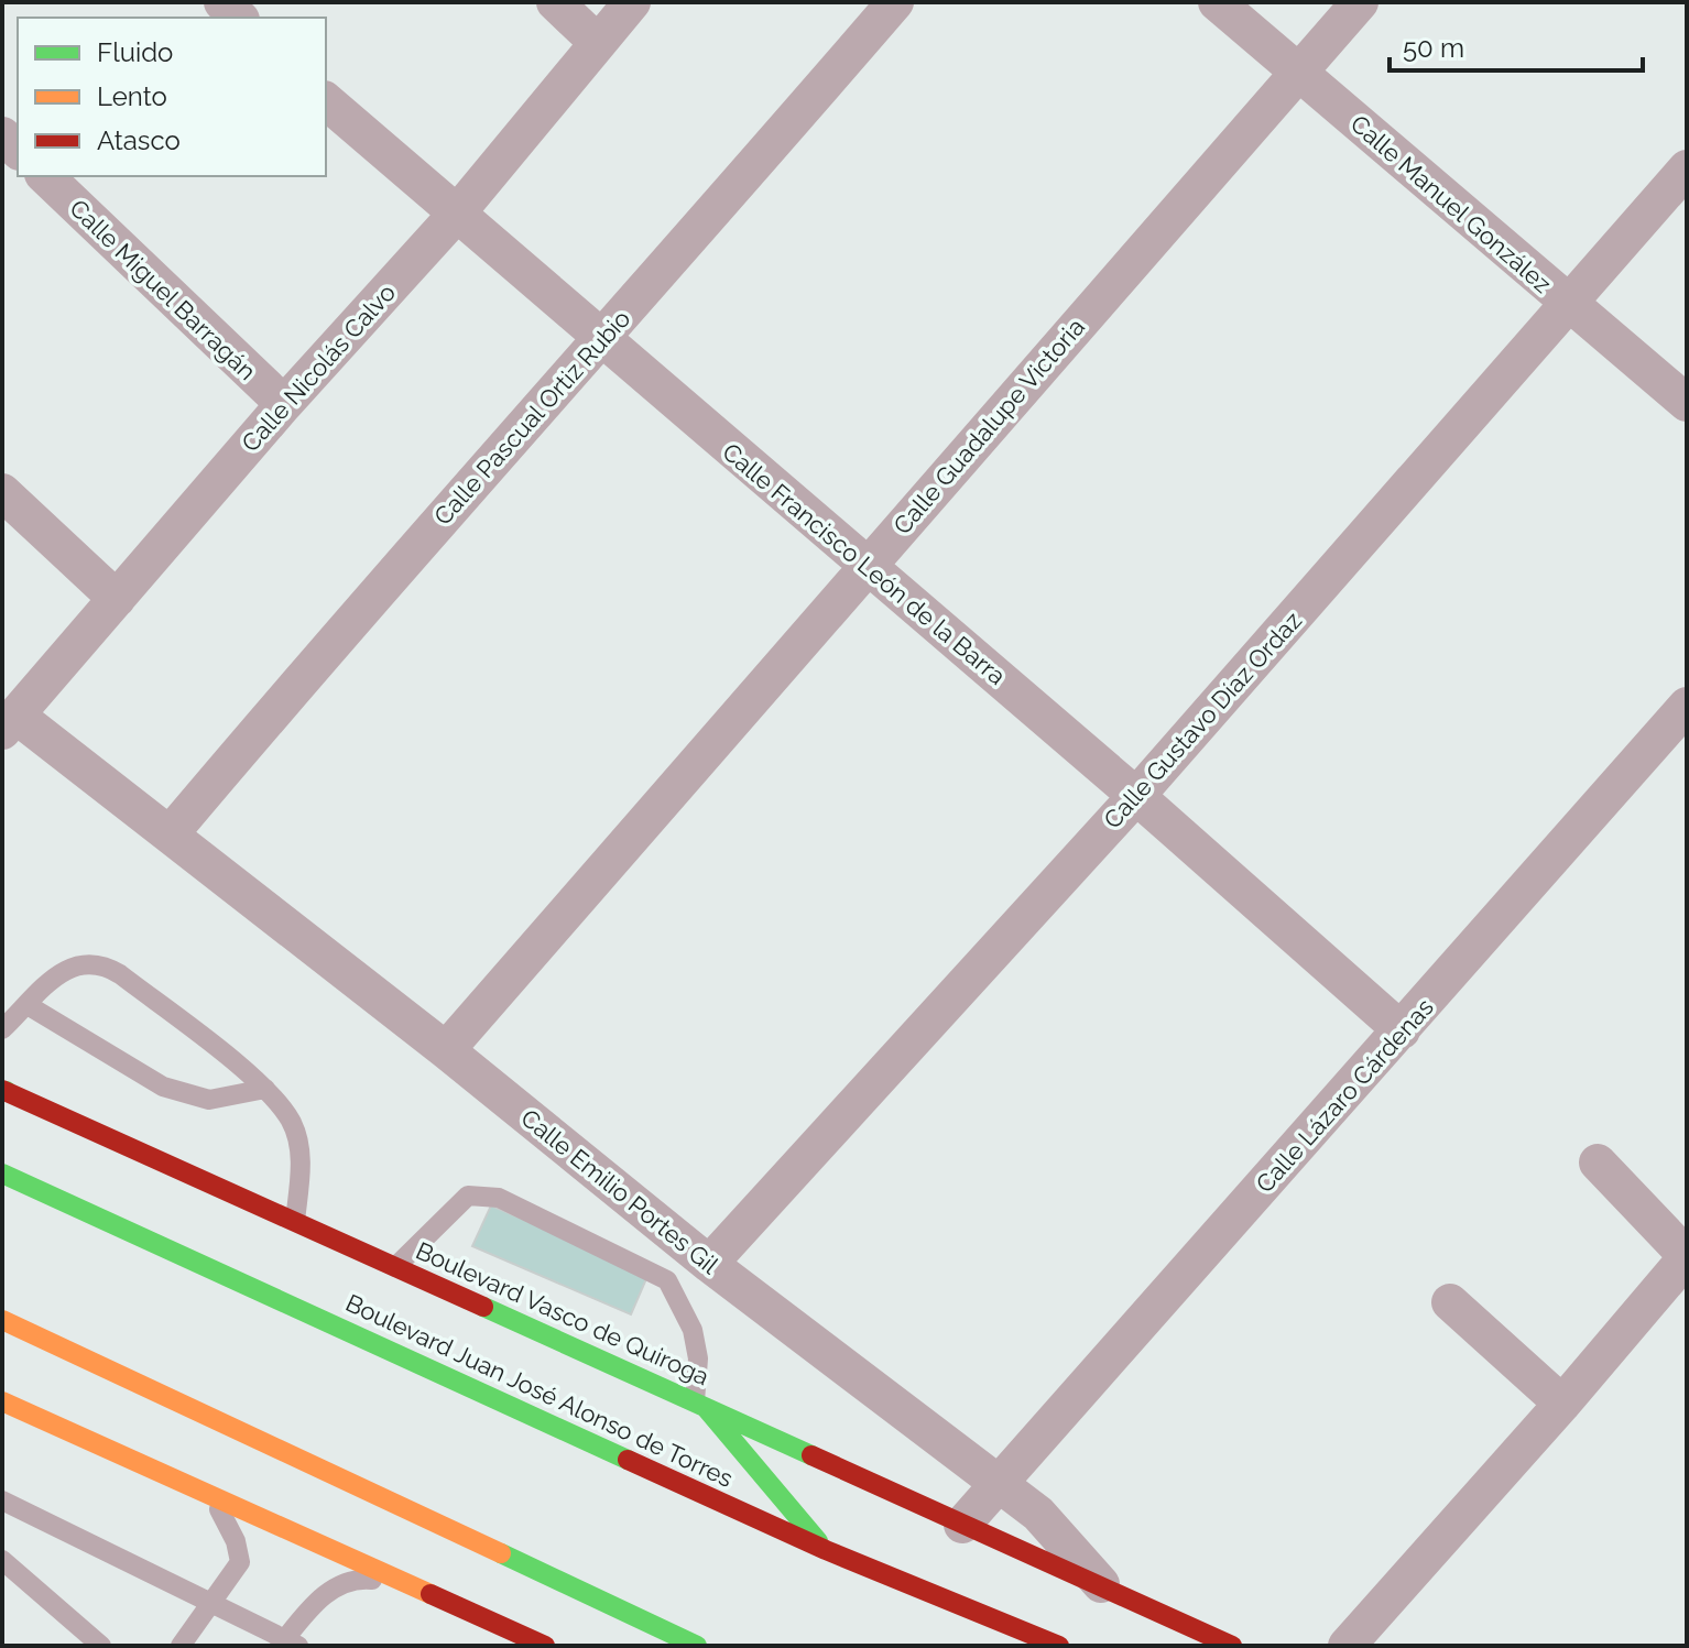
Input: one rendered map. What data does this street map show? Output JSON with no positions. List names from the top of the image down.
{
  "streets": {
    "main road": ["Calle Emilio Portes Gil", "Boulevard Vasco de Quiroga", "Boulevard Juan José Alonso de Torres"],
    "street": [
      "Calle Manuel González",
      "Calle Miguel Barragán",
      "Calle Nicolás Calvo",
      "Calle Pascual Ortiz Rubio",
      "Calle Guadalupe Victoria",
      "Calle Francisco León de la Barra",
      "Calle Gustavo Díaz Ordaz",
      "Calle Lázaro Cárdenas"
    ]
  },
  "crossings": [
    ["Calle Manuel González", "Calle Guadalupe Victoria"],
    ["Calle Manuel González", "Calle Gustavo Díaz Ordaz"],
    ["Calle Miguel Barragán", "Calle Nicolás Calvo"],
    ["Calle Nicolás Calvo", "Calle Francisco León de la Barra"],
    ["Calle Nicolás Calvo", "Calle Emilio Portes Gil"],
    ["Calle Pascual Ortiz Rubio", "Calle Francisco León de la Barra"],
    ["Calle Pascual Ortiz Rubio", "Calle Emilio Portes Gil"],
    ["Calle Guadalupe Victoria", "Calle Francisco León de la Barra"],
    ["Calle Guadalupe Victoria", "Calle Emilio Portes Gil"],
    ["Calle Francisco León de la Barra", "Calle Gustavo Díaz Ordaz"],
    ["Calle Francisco León de la Barra", "Calle Lázaro Cárdenas"],
    ["Calle Gustavo Díaz Ordaz", "Calle Emilio Portes Gil"],
    ["Calle Lázaro Cárdenas", "Calle Emilio Portes Gil"],
    ["Calle Lázaro Cárdenas", "Boulevard Vasco de Quiroga"],
    ["Calle Emilio Portes Gil", "Boulevard Vasco de Quiroga"]
  ],
  "legend": ["Fluido", "Lento", "Atasco"],
  "scale_bar": "50 m"
}
